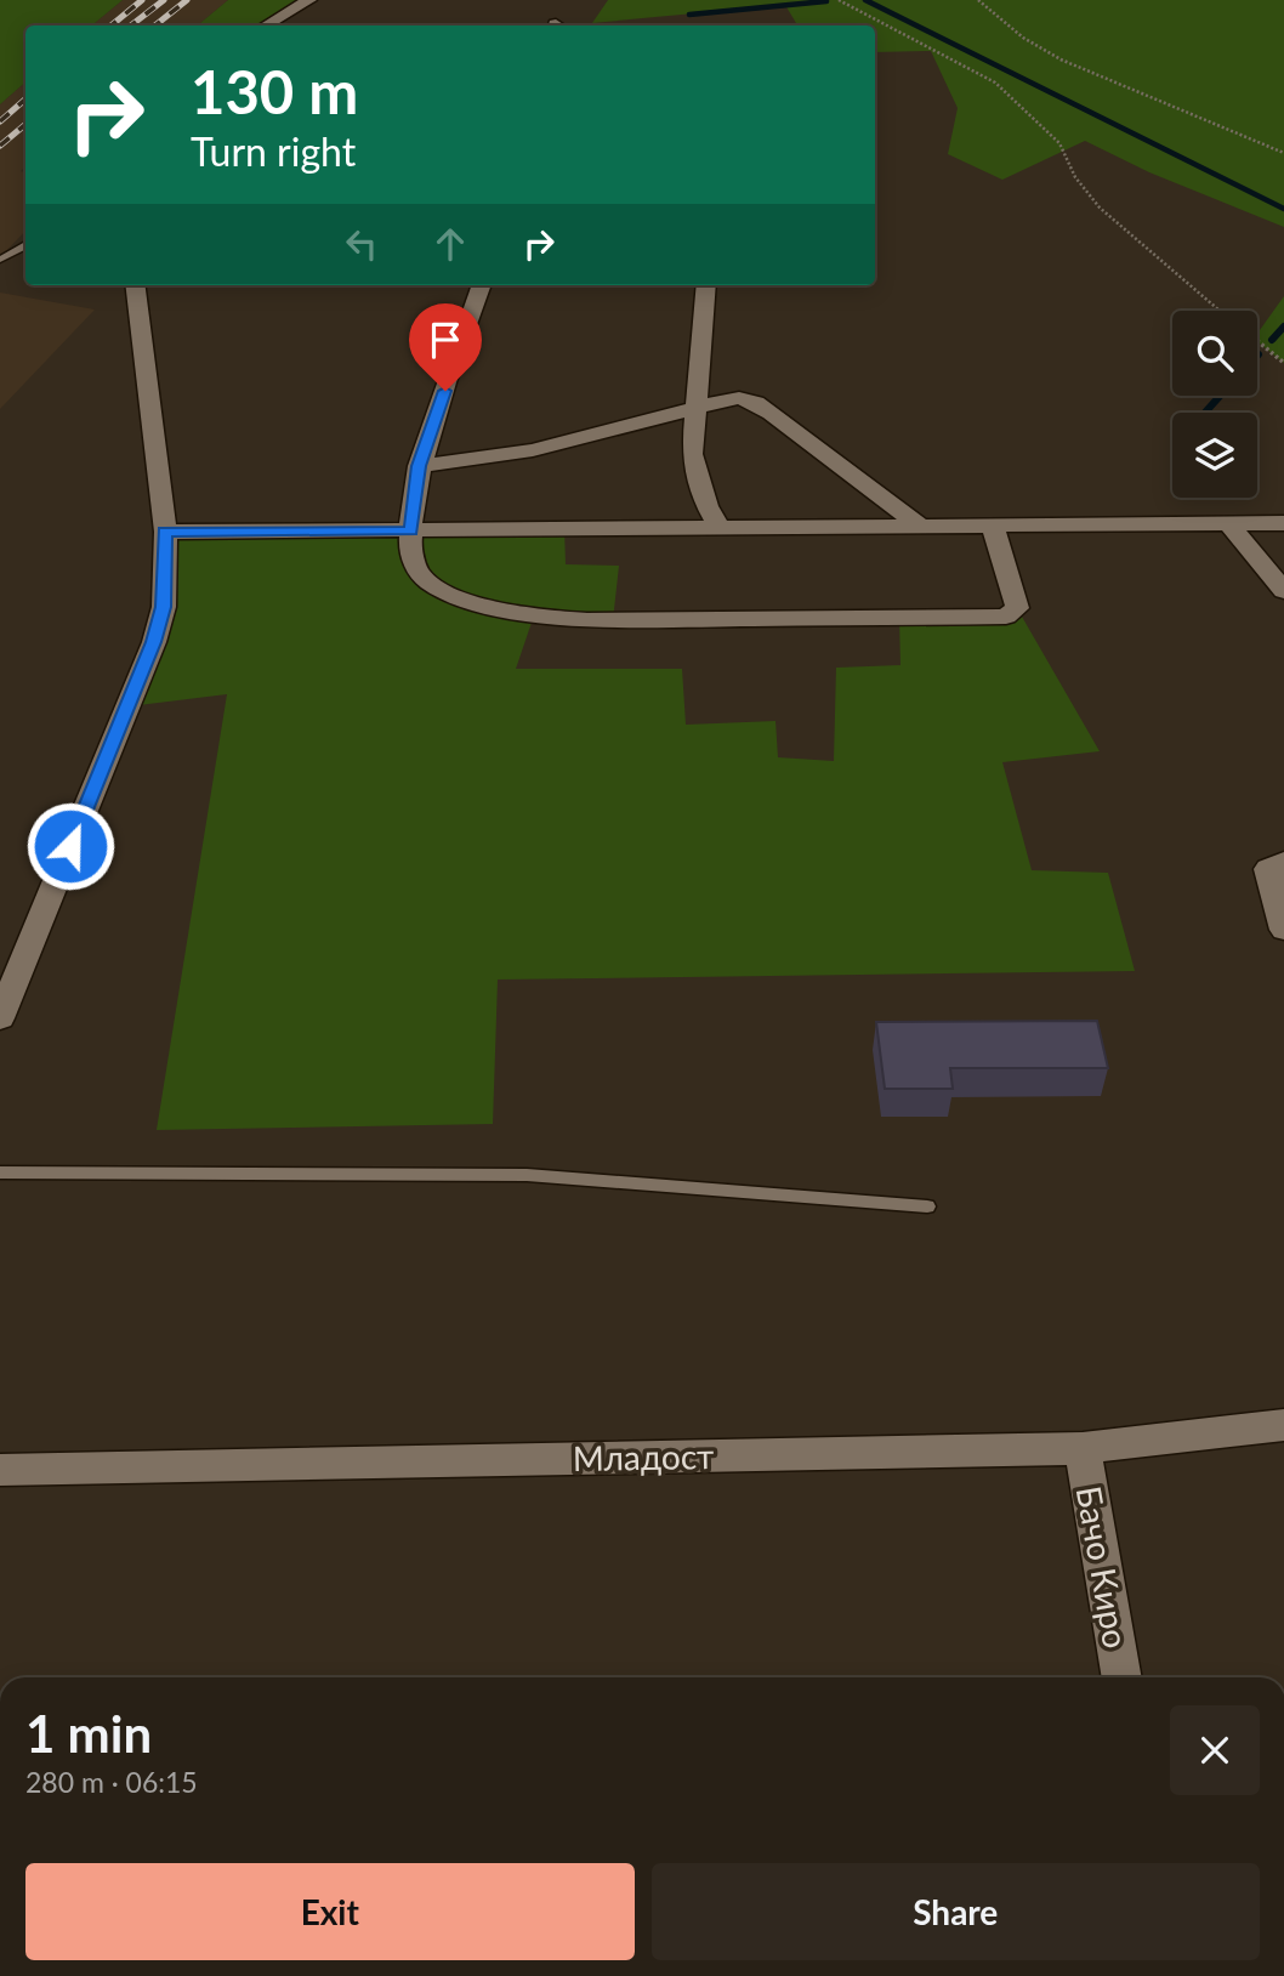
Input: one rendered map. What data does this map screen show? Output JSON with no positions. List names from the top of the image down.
{
  "streets": {
    "street": ["Младост", "Бачо Киро"]
  },
  "crossings": [
    ["Младост", "Бачо Киро"]
  ],
  "page": {
    "turn": ["130 m", "Turn right"],
    "heading": ["1 min", "280 m · 06:15"],
    "buttons": ["Exit", "Share"]
  }
}
